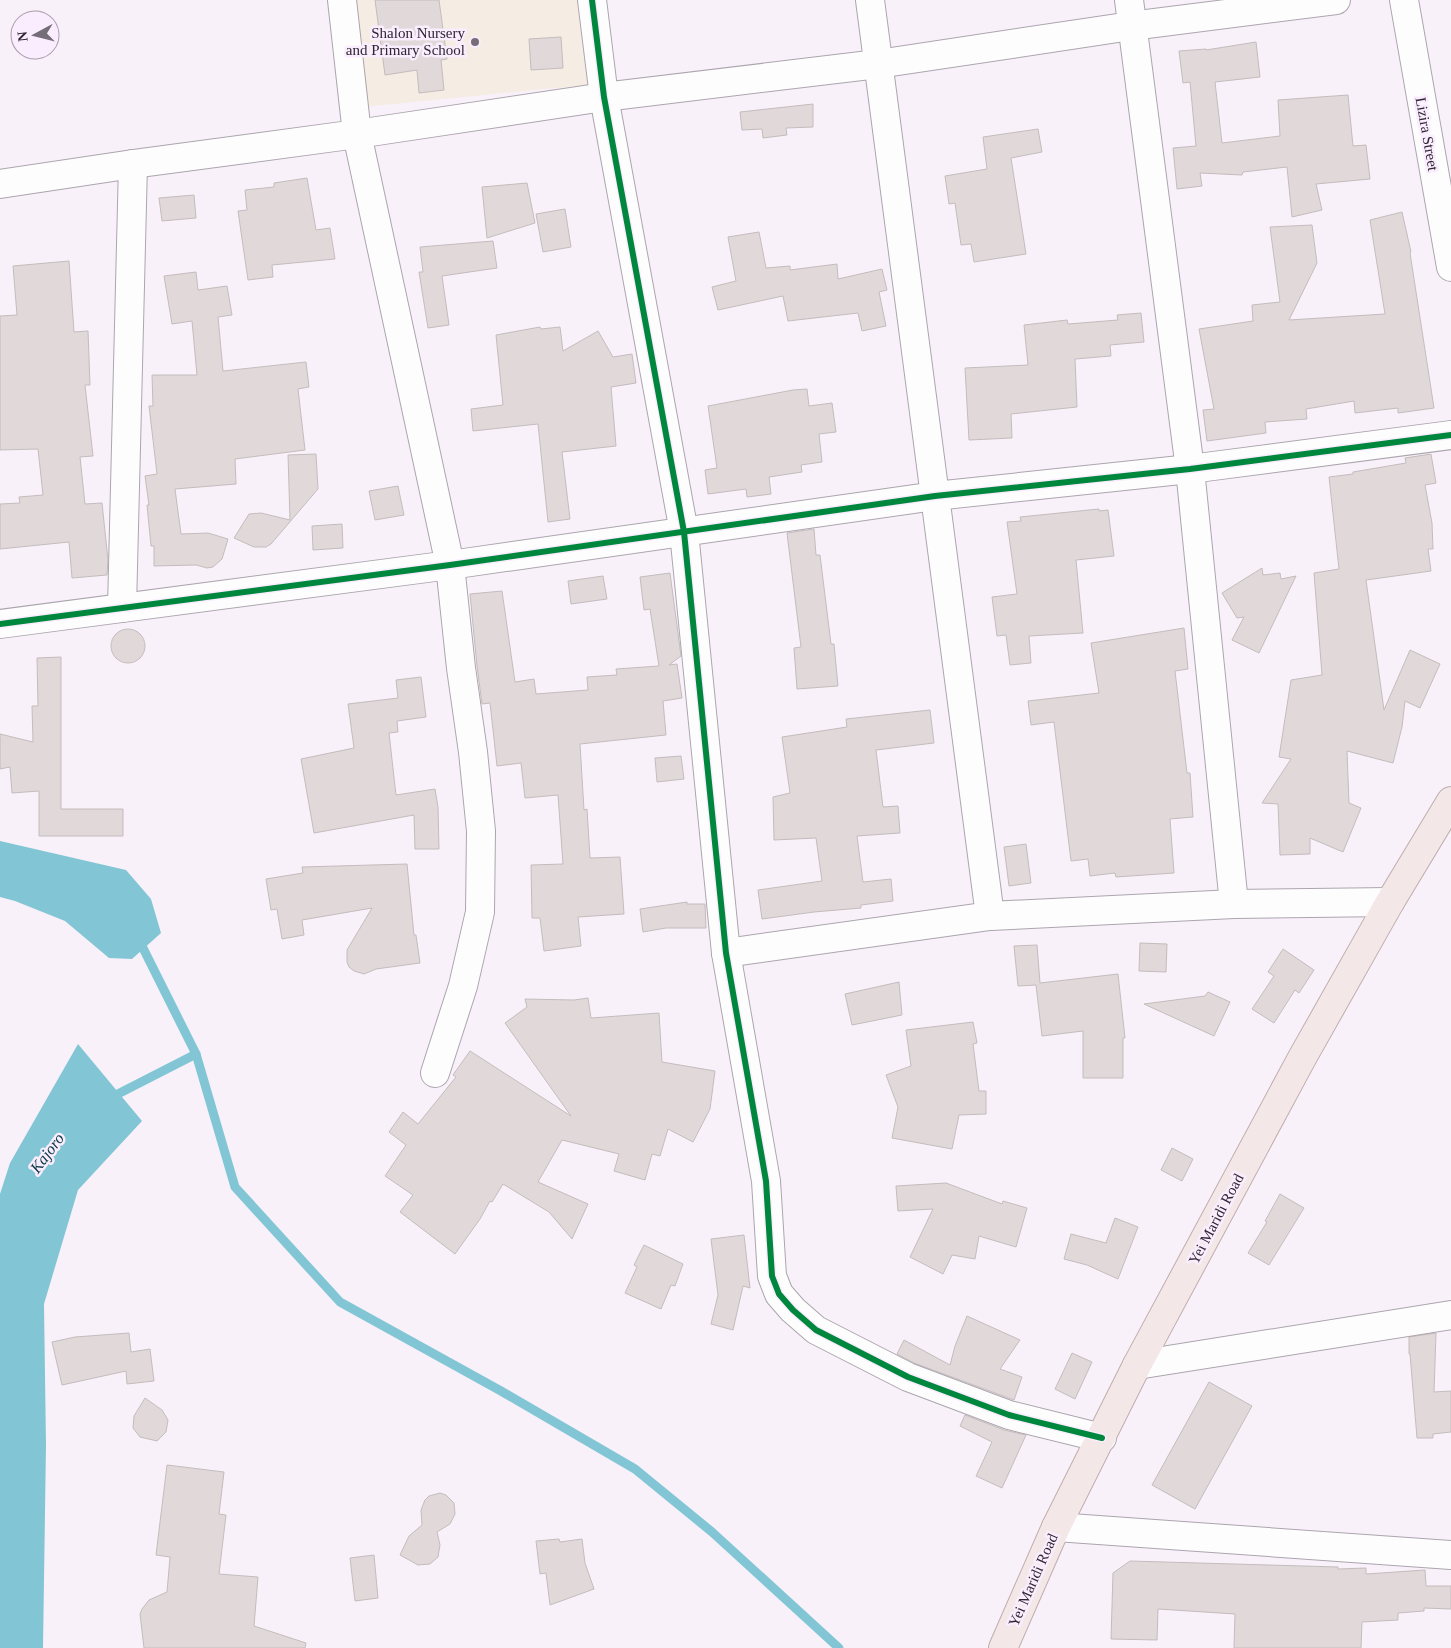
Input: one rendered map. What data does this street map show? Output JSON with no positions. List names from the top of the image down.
{
  "streets": {
    "main road": ["Yei Maridi Road"],
    "street": ["Lizira Street"]
  },
  "water": ["Kajoro"],
  "places": ["Shalon Nursery and Primary School"],
  "north": "left"
}
